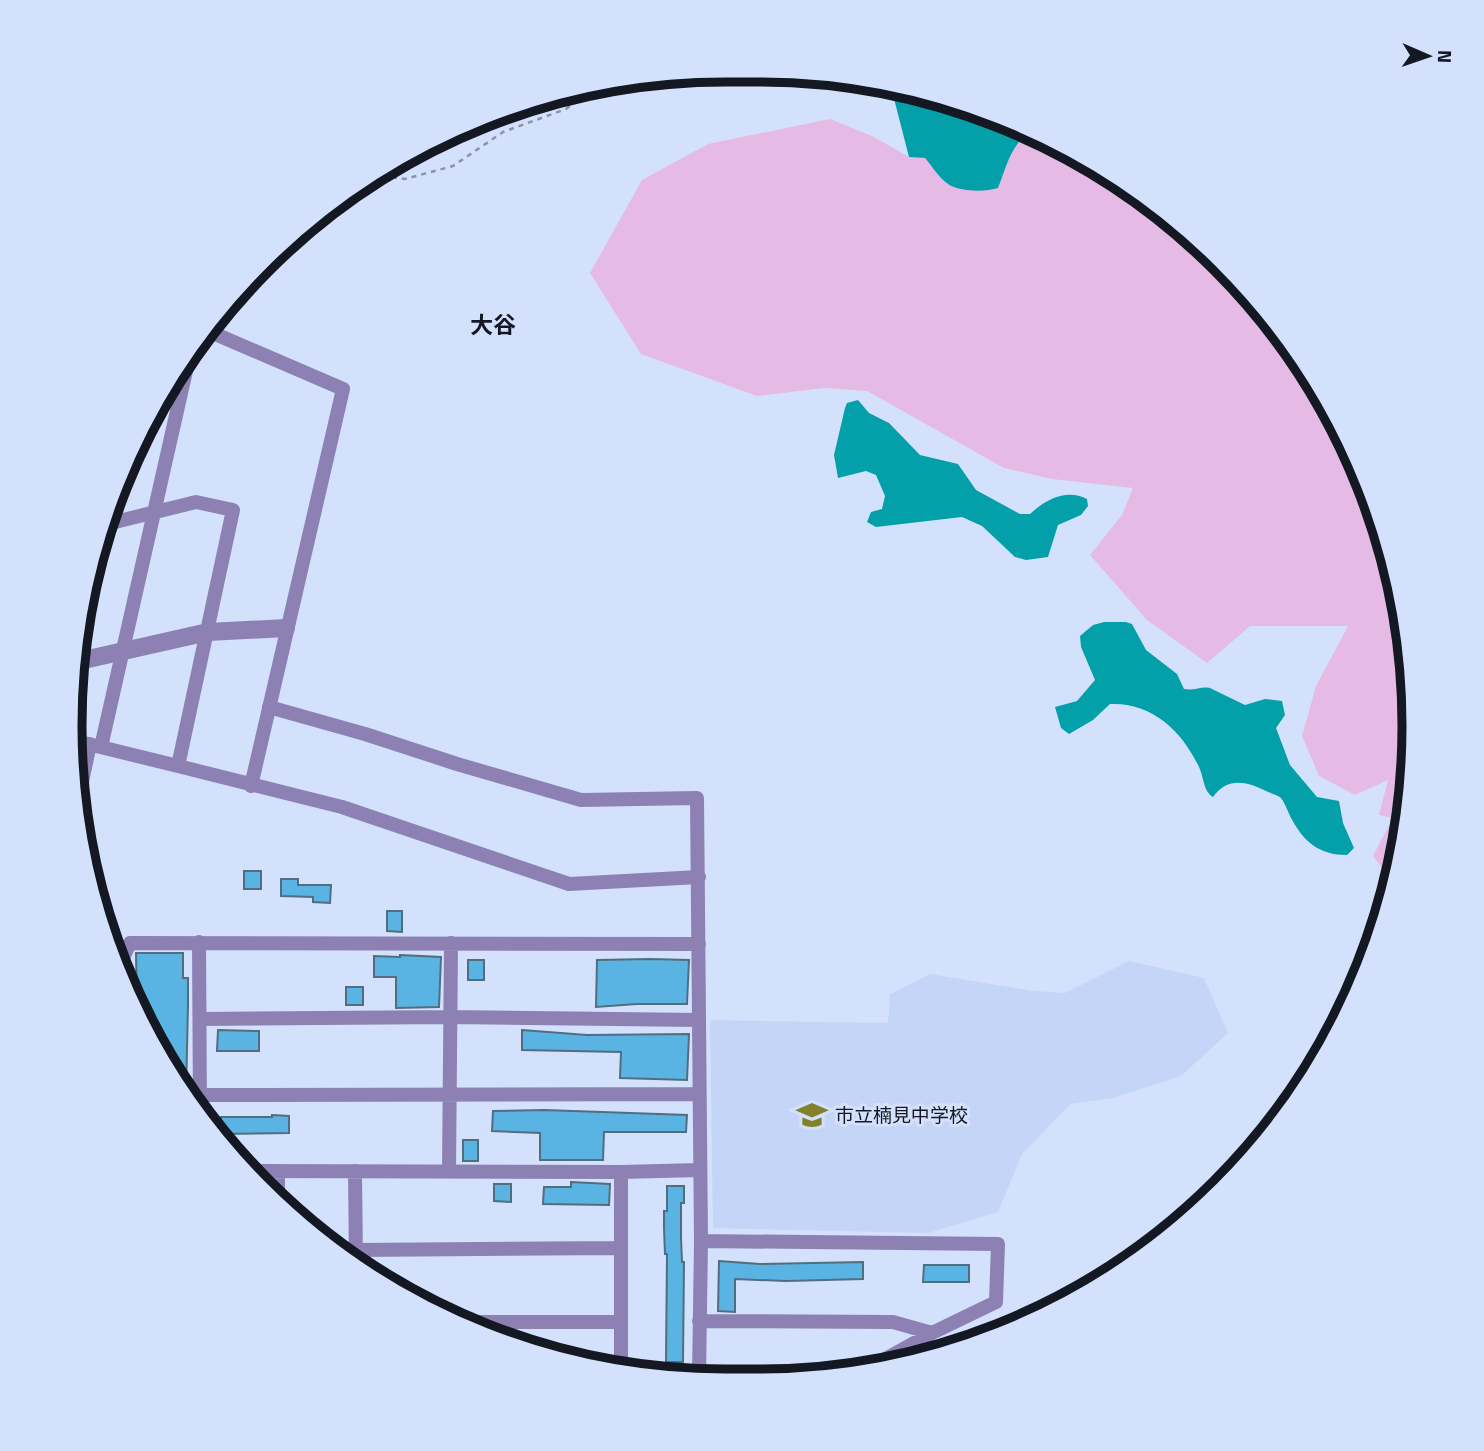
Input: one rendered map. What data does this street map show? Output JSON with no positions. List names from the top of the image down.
{
  "districts": ["大谷"],
  "places": {
    "school or university": ["市立楠見中学校"]
  },
  "north": "right"
}
